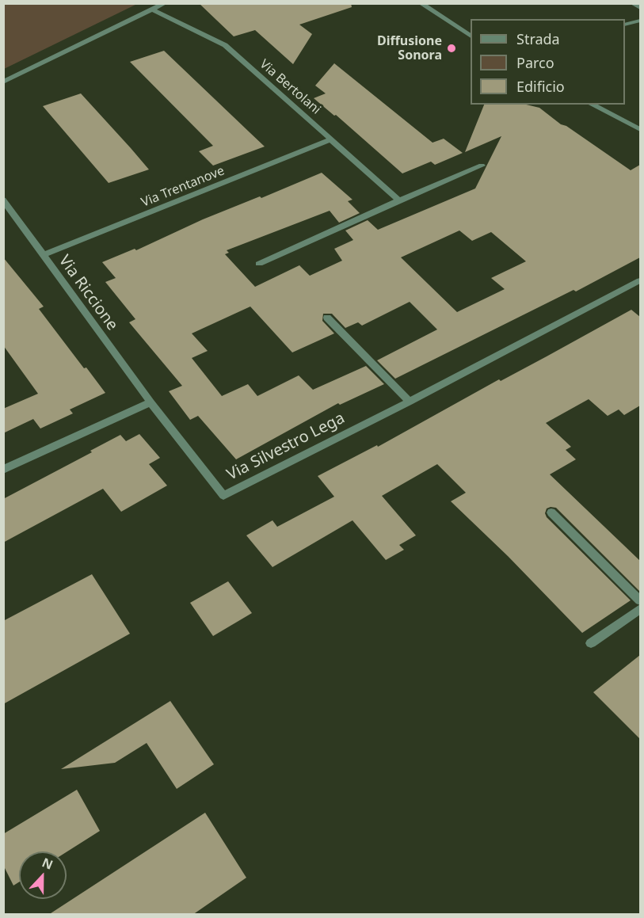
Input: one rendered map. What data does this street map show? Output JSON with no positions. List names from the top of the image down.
{
  "streets": {
    "street": [
      "Via Bertolani",
      "Via Trentanove",
      "Via Riccione",
      "Via Silvestro Lega"
    ]
  },
  "crossings": [
    ["Via Bertolani", "Via Trentanove"],
    ["Via Trentanove", "Via Riccione"],
    ["Via Riccione", "Via Silvestro Lega"]
  ],
  "places": ["Diffusione Sonora"],
  "legend": ["Strada", "Parco", "Edificio"],
  "north": "top"
}
